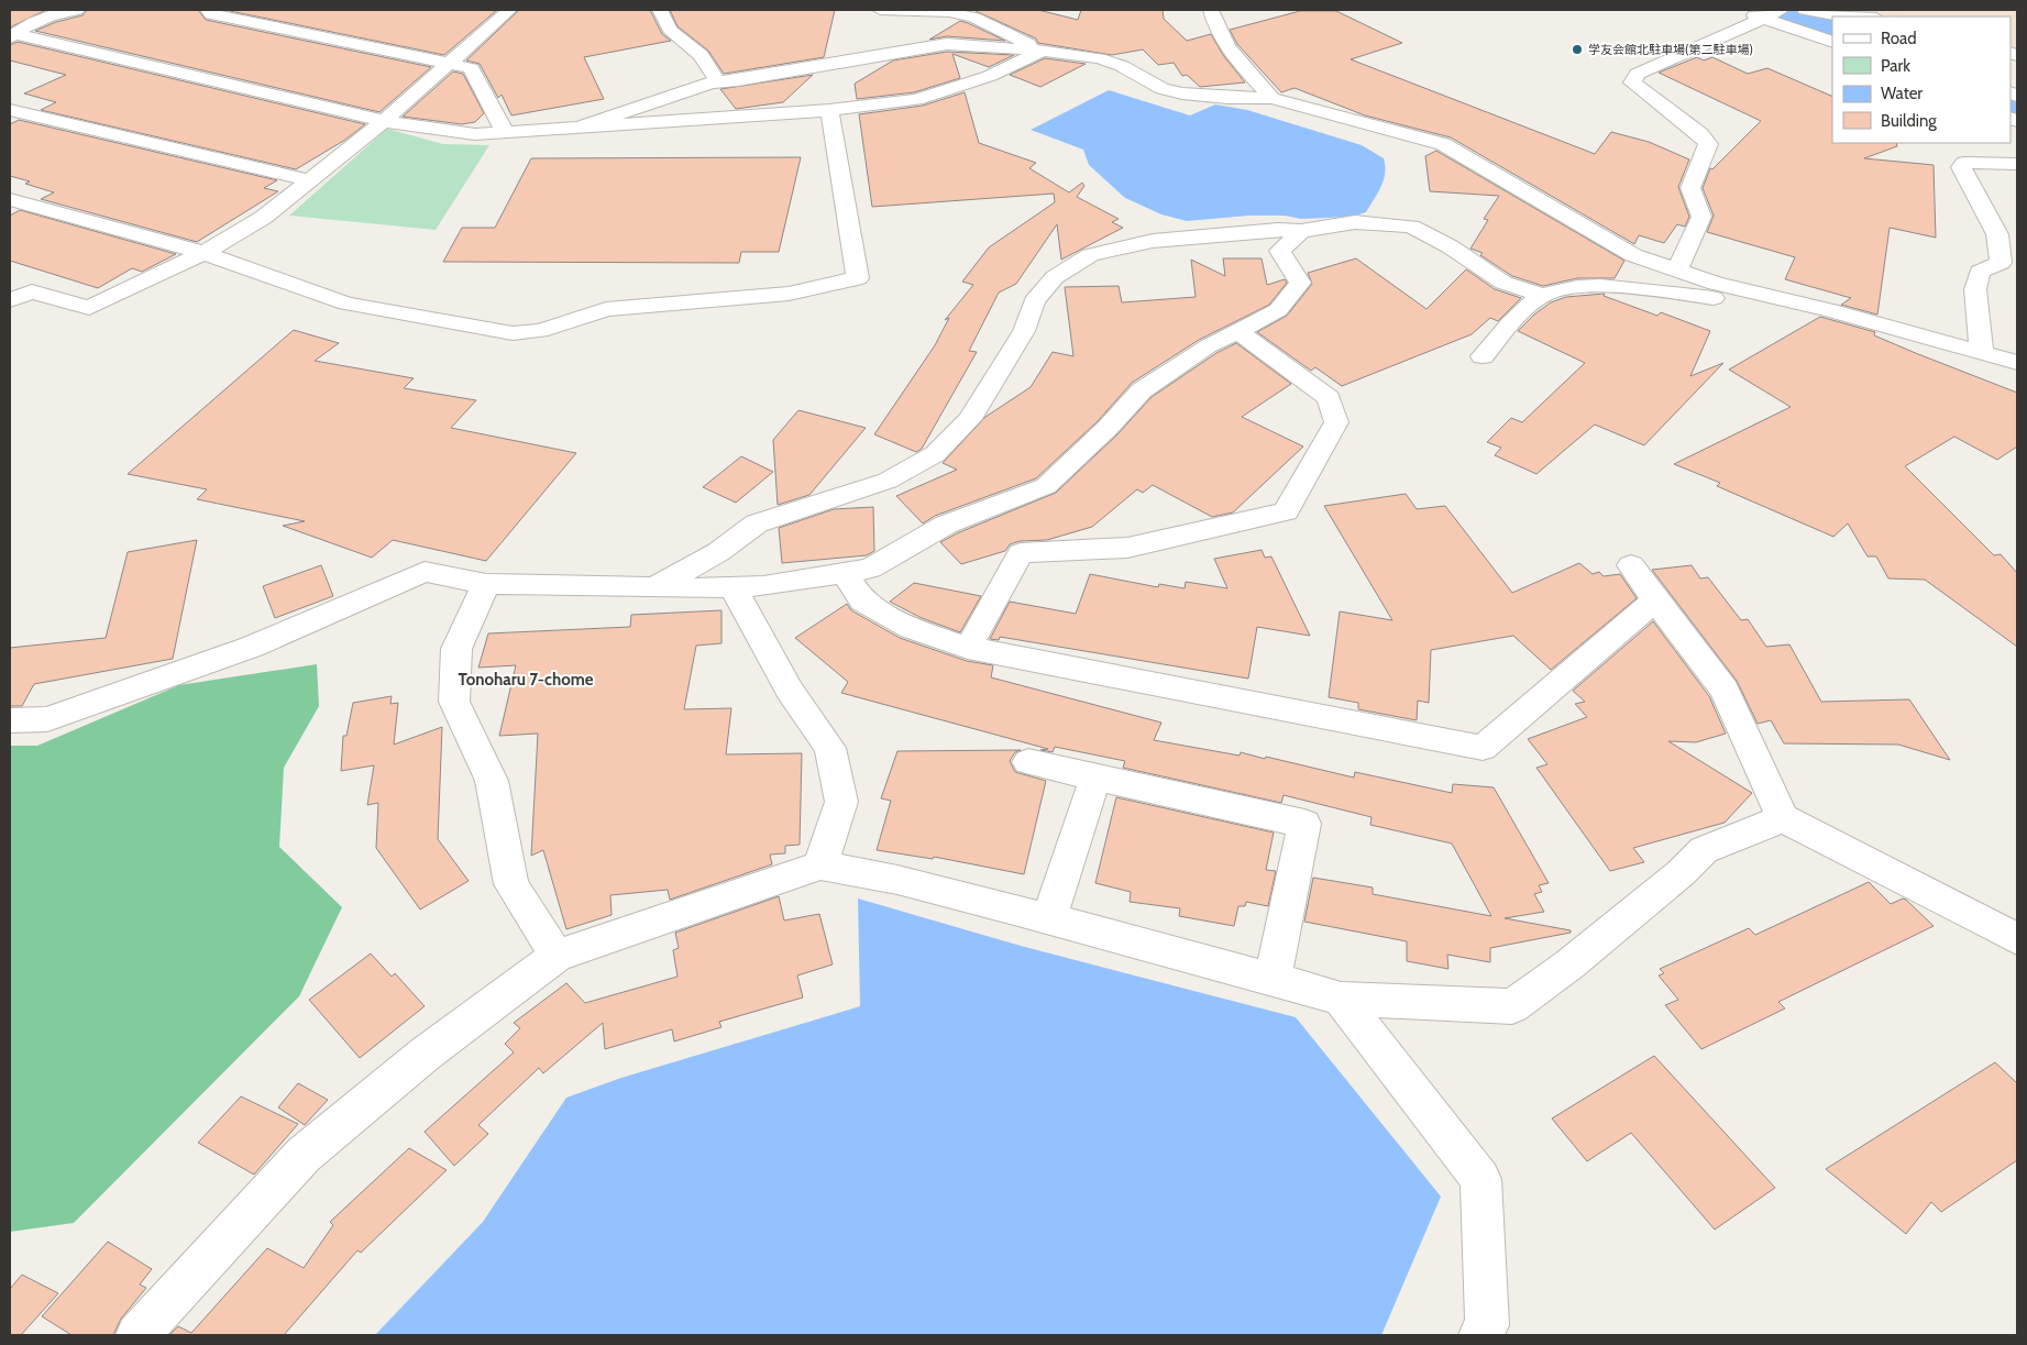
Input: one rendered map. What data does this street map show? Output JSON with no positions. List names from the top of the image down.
{
  "districts": ["Tonoharu 7-chome"],
  "places": ["学友会館北駐車場(第二駐車場)"],
  "legend": [
    "Road",
    "Park",
    "Water",
    "Building"
  ]
}
